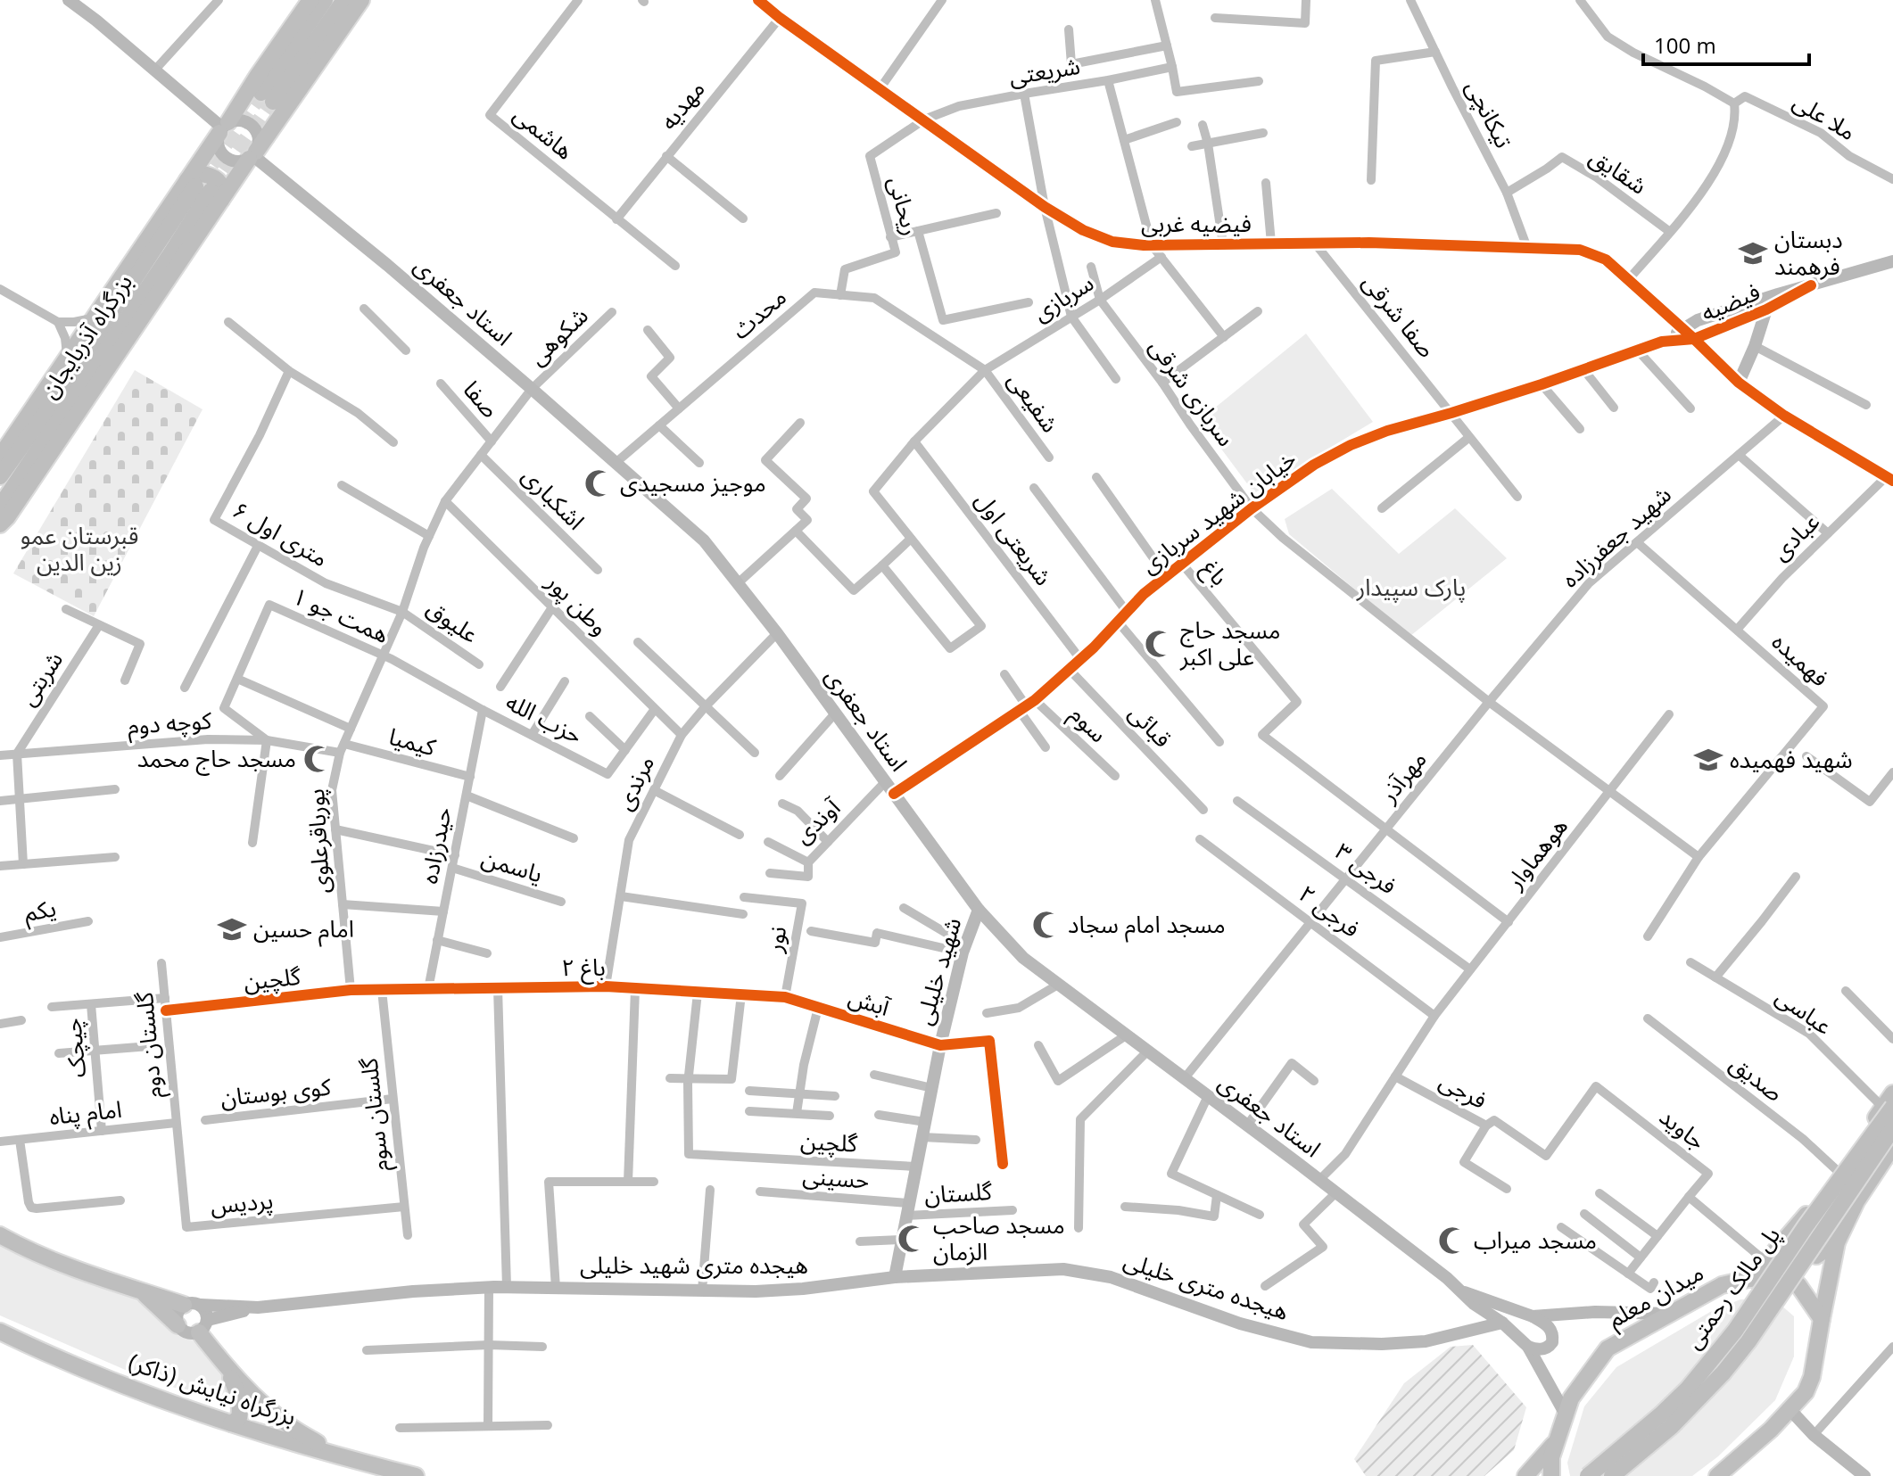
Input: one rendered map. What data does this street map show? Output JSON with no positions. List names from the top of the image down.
{
  "streets": {
    "highway": [
      "بزرگراه آذربایجان",
      "پل مالک رحمتی",
      "میدان معلم",
      "بزرگراه نیایش (ذاکر)"
    ],
    "main road": [
      "فیضیه غربی",
      "استاد جعفری",
      "فیضیه",
      "خیابان شهید سربازی",
      "شهید خلیلی",
      "هیجده متری شهید خلیلی",
      "هیجده متری خلیلی"
    ],
    "street": [
      "شریعتی",
      "مهدیه",
      "تیکانچی",
      "ملا علی",
      "هاشمی",
      "شقایق",
      "ریحانی",
      "سربازی",
      "محدث",
      "صفا شرقی",
      "شکوهی",
      "سربازی شرقی",
      "صفا",
      "شفیعی",
      "اشکباری",
      "۶ متری اول",
      "شهید جعفرزاده",
      "عبادی",
      "شریعتی اول",
      "باغ",
      "وطن پور",
      "همت جو ۱",
      "علیوق",
      "فهمیده",
      "شربتی",
      "حزب الله",
      "کوچه دوم",
      "سوم",
      "قبائی",
      "کیمیا",
      "مهرآذر",
      "مرندی",
      "آوندی",
      "پورباقرعلوی",
      "حیدرزاده",
      "هوهماوار",
      "یاسمن",
      "فرجی ۳",
      "یکم",
      "فرجی ۲",
      "نور",
      "باغ ۲",
      "گلچین",
      "آبش",
      "عباسی",
      "گلستان دوم",
      "چیچک",
      "صدیق",
      "فرجی",
      "کوی بوستان",
      "امام پناه",
      "گلستان سوم",
      "جاوید",
      "حسینی",
      "گلستان",
      "پردیس"
    ]
  },
  "crossings": [
    ["شریعتی", "ریحانی"],
    ["شریعتی", "فیضیه غربی"],
    ["مهدیه", "هاشمی"],
    ["مهدیه", "فیضیه غربی"],
    ["تیکانچی", "شقایق"],
    ["تیکانچی", "فیضیه غربی"],
    ["ریحانی", "فیضیه غربی"],
    ["ریحانی", "محدث"],
    ["فیضیه غربی", "فیضیه"],
    ["فیضیه غربی", "صفا شرقی"],
    ["فیضیه غربی", "شهید جعفرزاده"],
    ["فیضیه غربی", "عبادی"],
    ["سربازی", "محدث"],
    ["سربازی", "سربازی شرقی"],
    ["سربازی", "شفیعی"],
    ["سربازی", "شریعتی اول"],
    ["استاد جعفری", "محدث"],
    ["استاد جعفری", "شکوهی"],
    ["استاد جعفری", "خیابان شهید سربازی"],
    ["استاد جعفری", "مهرآذر"],
    ["استاد جعفری", "مرندی"],
    ["استاد جعفری", "آوندی"],
    ["استاد جعفری", "هوهماوار"],
    ["استاد جعفری", "شهید خلیلی"],
    ["استاد جعفری", "هیجده متری خلیلی"],
    ["استاد جعفری", "میدان معلم"],
    ["فیضیه", "خیابان شهید سربازی"],
    ["محدث", "شفیعی"],
    ["صفا شرقی", "خیابان شهید سربازی"],
    ["شکوهی", "صفا"],
    ["شکوهی", "اشکباری"],
    ["شکوهی", "وطن پور"],
    ["شکوهی", "پورباقرعلوی"],
    ["سربازی شرقی", "خیابان شهید سربازی"],
    ["سربازی شرقی", "شهید جعفرزاده"],
    ["سربازی شرقی", "مهرآذر"],
    ["خیابان شهید سربازی", "شریعتی اول"],
    ["خیابان شهید سربازی", "باغ"],
    ["خیابان شهید سربازی", "سوم"],
    ["خیابان شهید سربازی", "قبائی"],
    ["۶ متری اول", "علیوق"],
    ["۶ متری اول", "پورباقرعلوی"],
    ["شهید جعفرزاده", "فهمیده"],
    ["شهید جعفرزاده", "مهرآذر"],
    ["عبادی", "فهمیده"],
    ["باغ", "مهرآذر"],
    ["وطن پور", "حزب الله"],
    ["وطن پور", "مرندی"],
    ["وطن پور", "پورباقرعلوی"],
    ["همت جو ۱", "حزب الله"],
    ["همت جو ۱", "کوچه دوم"],
    ["همت جو ۱", "پورباقرعلوی"],
    ["علیوق", "پورباقرعلوی"],
    ["شربتی", "کوچه دوم"],
    ["حزب الله", "پورباقرعلوی"],
    ["حزب الله", "حیدرزاده"],
    ["کوچه دوم", "کیمیا"],
    ["کوچه دوم", "پورباقرعلوی"],
    ["کیمیا", "پورباقرعلوی"],
    ["کیمیا", "حیدرزاده"],
    ["مهرآذر", "فرجی ۳"],
    ["مهرآذر", "فرجی ۲"],
    ["مرندی", "باغ ۲"],
    ["پورباقرعلوی", "گلچین"],
    ["حیدرزاده", "یاسمن"],
    ["حیدرزاده", "باغ ۲"],
    ["هوهماوار", "فرجی ۳"],
    ["هوهماوار", "فرجی ۲"],
    ["هوهماوار", "فرجی"],
    ["نور", "باغ ۲"],
    ["نور", "آبش"],
    ["باغ ۲", "گلچین"],
    ["باغ ۲", "آبش"],
    ["باغ ۲", "گلستان سوم"],
    ["شهید خلیلی", "آبش"],
    ["گلچین", "گلستان دوم"],
    ["گلچین", "گلستان سوم"],
    ["عباسی", "پل مالک رحمتی"],
    ["گلستان دوم", "امام پناه"],
    ["گلستان دوم", "پردیس"],
    ["چیچک", "امام پناه"],
    ["فرجی", "جاوید"],
    ["کوی بوستان", "گلستان سوم"],
    ["امام پناه", "پردیس"],
    ["گلستان سوم", "پردیس"],
    ["حسینی", "گلستان"],
    ["هیجده متری شهید خلیلی", "هیجده متری خلیلی"]
  ],
  "parks": ["قبرستان عمو زین الدین", "پارک سپیدار"],
  "places": {
    "school or university": ["دبستان فرهمند", "شهید فهمیده", "امام حسین"],
    "mosque": [
      "موجیز مسجیدی",
      "مسجد حاج علی اکبر",
      "مسجد حاج محمد",
      "مسجد امام سجاد",
      "مسجد صاحب الزمان",
      "مسجد میراب"
    ]
  },
  "scale_bar": "100 m"
}
